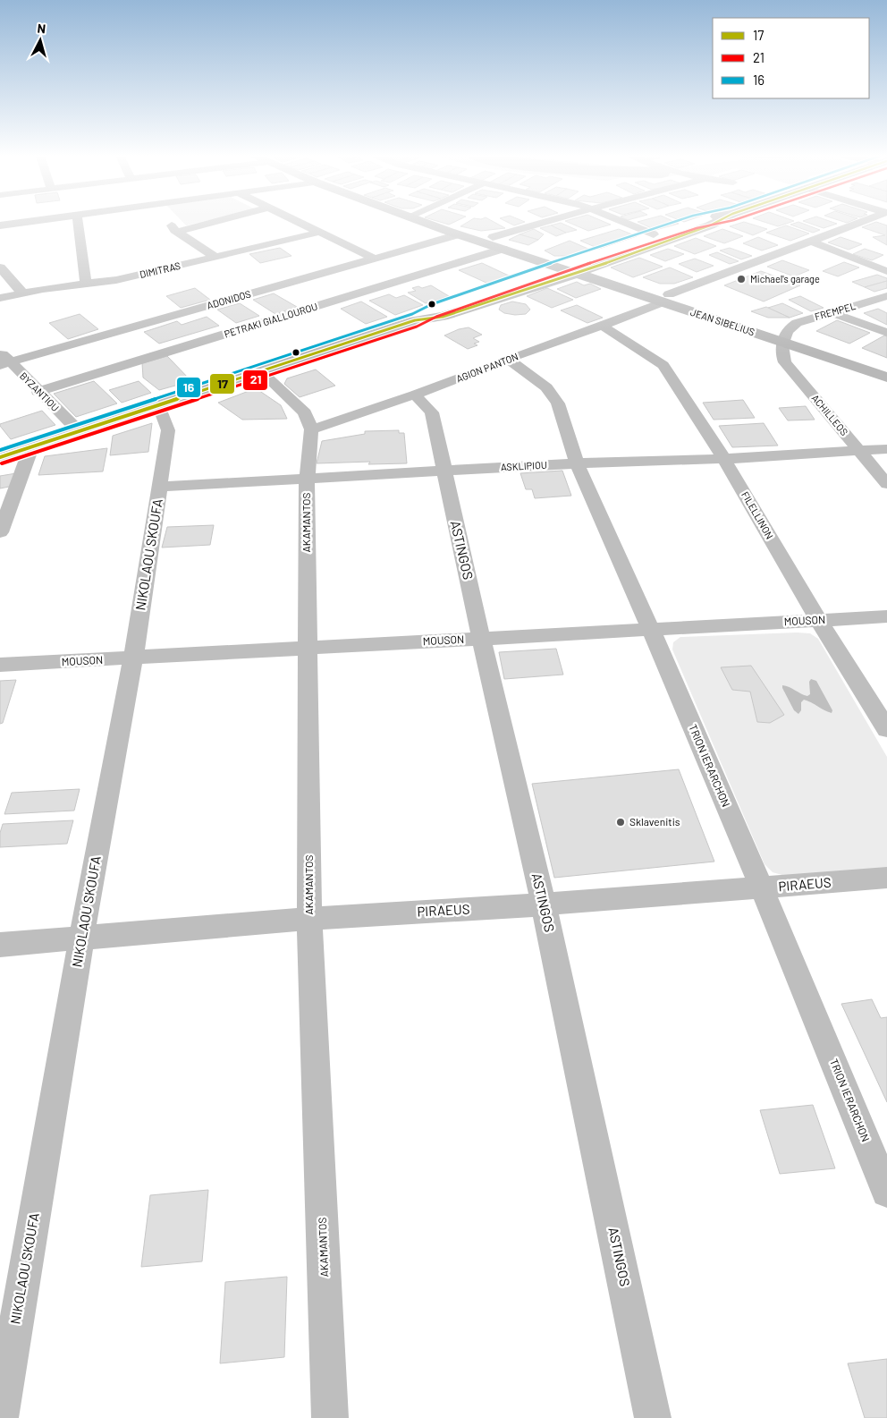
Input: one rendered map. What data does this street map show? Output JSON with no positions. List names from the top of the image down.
{
  "streets": {
    "main road": ["JEAN SIBELIUS"],
    "street": [
      "DIMITRAS",
      "ADONIDOS",
      "FREMPEL",
      "PETRAKI GIALLOUROU",
      "AGION PANTON",
      "BYZANTIOU",
      "ACHILLEOS",
      "ASKLIPIOU",
      "FILELLINON",
      "AKAMANTOS",
      "ASTINGOS",
      "NIKOLAOU SKOUFA",
      "MOUSON",
      "TRION IERARCHON",
      "PIRAEUS"
    ]
  },
  "crossings": [
    ["ADONIDOS", "BYZANTIOU"],
    ["FREMPEL", "JEAN SIBELIUS"],
    ["FREMPEL", "ACHILLEOS"],
    ["PETRAKI GIALLOUROU", "BYZANTIOU"],
    ["JEAN SIBELIUS", "AGION PANTON"],
    ["JEAN SIBELIUS", "ACHILLEOS"],
    ["AGION PANTON", "FILELLINON"],
    ["AGION PANTON", "AKAMANTOS"],
    ["AGION PANTON", "ASTINGOS"],
    ["AGION PANTON", "TRION IERARCHON"],
    ["ACHILLEOS", "ASKLIPIOU"],
    ["ASKLIPIOU", "FILELLINON"],
    ["ASKLIPIOU", "AKAMANTOS"],
    ["ASKLIPIOU", "ASTINGOS"],
    ["ASKLIPIOU", "NIKOLAOU SKOUFA"],
    ["ASKLIPIOU", "TRION IERARCHON"],
    ["FILELLINON", "MOUSON"],
    ["AKAMANTOS", "MOUSON"],
    ["AKAMANTOS", "PIRAEUS"],
    ["ASTINGOS", "MOUSON"],
    ["ASTINGOS", "PIRAEUS"],
    ["NIKOLAOU SKOUFA", "MOUSON"],
    ["NIKOLAOU SKOUFA", "PIRAEUS"],
    ["MOUSON", "TRION IERARCHON"],
    ["TRION IERARCHON", "PIRAEUS"]
  ],
  "places": ["Michael's garage", "Sklavenitis"],
  "lines": ["transit line 17", "transit line 21", "transit line 16"],
  "legend": ["17", "21", "16"],
  "north": "top"
}
